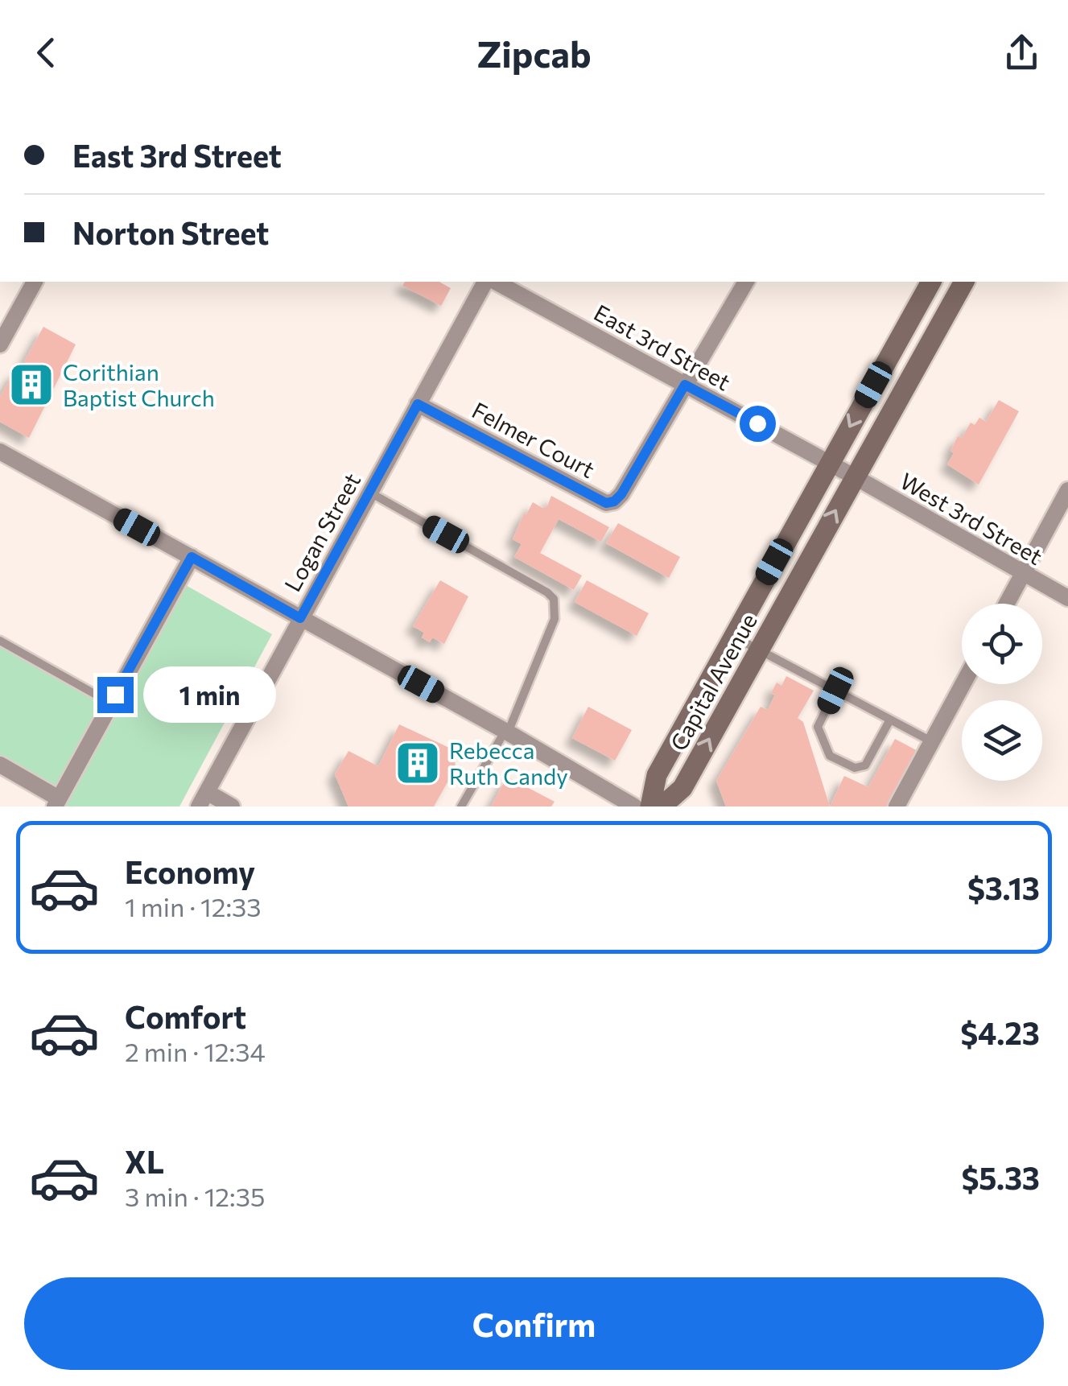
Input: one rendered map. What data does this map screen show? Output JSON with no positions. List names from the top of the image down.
{
  "streets": {
    "main road": ["Capital Avenue"],
    "street": [
      "East 3rd Street",
      "Felmer Court",
      "West 3rd Street",
      "Logan Street"
    ]
  },
  "crossings": [
    ["East 3rd Street", "Felmer Court"],
    ["East 3rd Street", "West 3rd Street"],
    ["East 3rd Street", "Capital Avenue"],
    ["Felmer Court", "Logan Street"],
    ["West 3rd Street", "Capital Avenue"]
  ],
  "places": {
    "building": ["Corithian Baptist Church", "Rebecca Ruth Candy"]
  },
  "page": {
    "header": "Zipcab",
    "banner": ["East 3rd Street", "Norton Street"],
    "bubble": "1 min",
    "list": [
      {
        "name": "Economy",
        "note": "1 min · 12:33",
        "value": "$3.13"
      },
      {
        "name": "Comfort",
        "note": "2 min · 12:34",
        "value": "$4.23"
      },
      {
        "name": "XL",
        "note": "3 min · 12:35",
        "value": "$5.33"
      }
    ],
    "buttons": "Confirm"
  }
}
